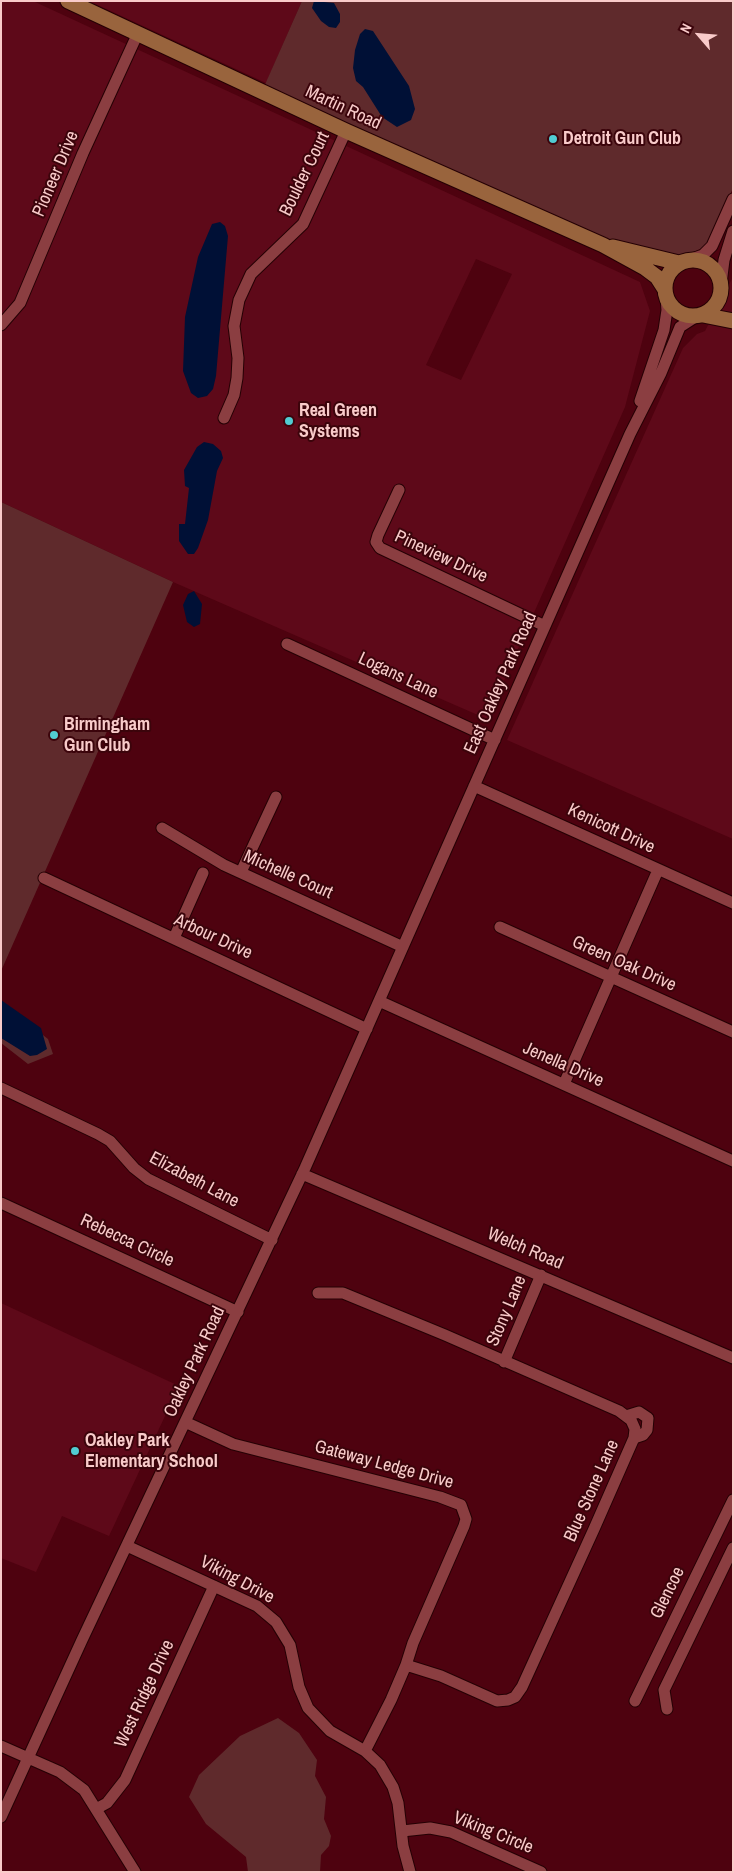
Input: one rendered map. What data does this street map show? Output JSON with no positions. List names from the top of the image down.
{
  "streets": {
    "main road": ["Martin Road"],
    "street": [
      "Pioneer Drive",
      "Boulder Court",
      "Pineview Drive",
      "Logans Lane",
      "East Oakley Park Road",
      "Kenicott Drive",
      "Michelle Court",
      "Arbour Drive",
      "Green Oak Drive",
      "Jenella Drive",
      "Elizabeth Lane",
      "Rebecca Circle",
      "Welch Road",
      "Stony Lane",
      "Oakley Park Road",
      "Gateway Ledge Drive",
      "Blue Stone Lane",
      "Viking Drive",
      "Glencoe",
      "West Ridge Drive",
      "Viking Circle"
    ]
  },
  "crossings": [
    ["Martin Road", "Pioneer Drive"],
    ["Martin Road", "Boulder Court"],
    ["Martin Road", "East Oakley Park Road"],
    ["Pineview Drive", "East Oakley Park Road"],
    ["Logans Lane", "East Oakley Park Road"],
    ["East Oakley Park Road", "Kenicott Drive"],
    ["East Oakley Park Road", "Michelle Court"],
    ["East Oakley Park Road", "Oakley Park Road"],
    ["Michelle Court", "Oakley Park Road"],
    ["Arbour Drive", "Oakley Park Road"],
    ["Jenella Drive", "Oakley Park Road"],
    ["Elizabeth Lane", "Oakley Park Road"],
    ["Rebecca Circle", "Oakley Park Road"],
    ["Welch Road", "Stony Lane"],
    ["Welch Road", "Oakley Park Road"],
    ["Stony Lane", "Blue Stone Lane"],
    ["Oakley Park Road", "Gateway Ledge Drive"],
    ["Oakley Park Road", "Viking Drive"],
    ["Gateway Ledge Drive", "Blue Stone Lane"],
    ["Gateway Ledge Drive", "Viking Drive"],
    ["Viking Drive", "West Ridge Drive"],
    ["Viking Drive", "Viking Circle"]
  ],
  "places": [
    "Detroit Gun Club",
    "Real Green Systems",
    "Birmingham Gun Club",
    "Oakley Park Elementary School"
  ],
  "north": "top left"
}
